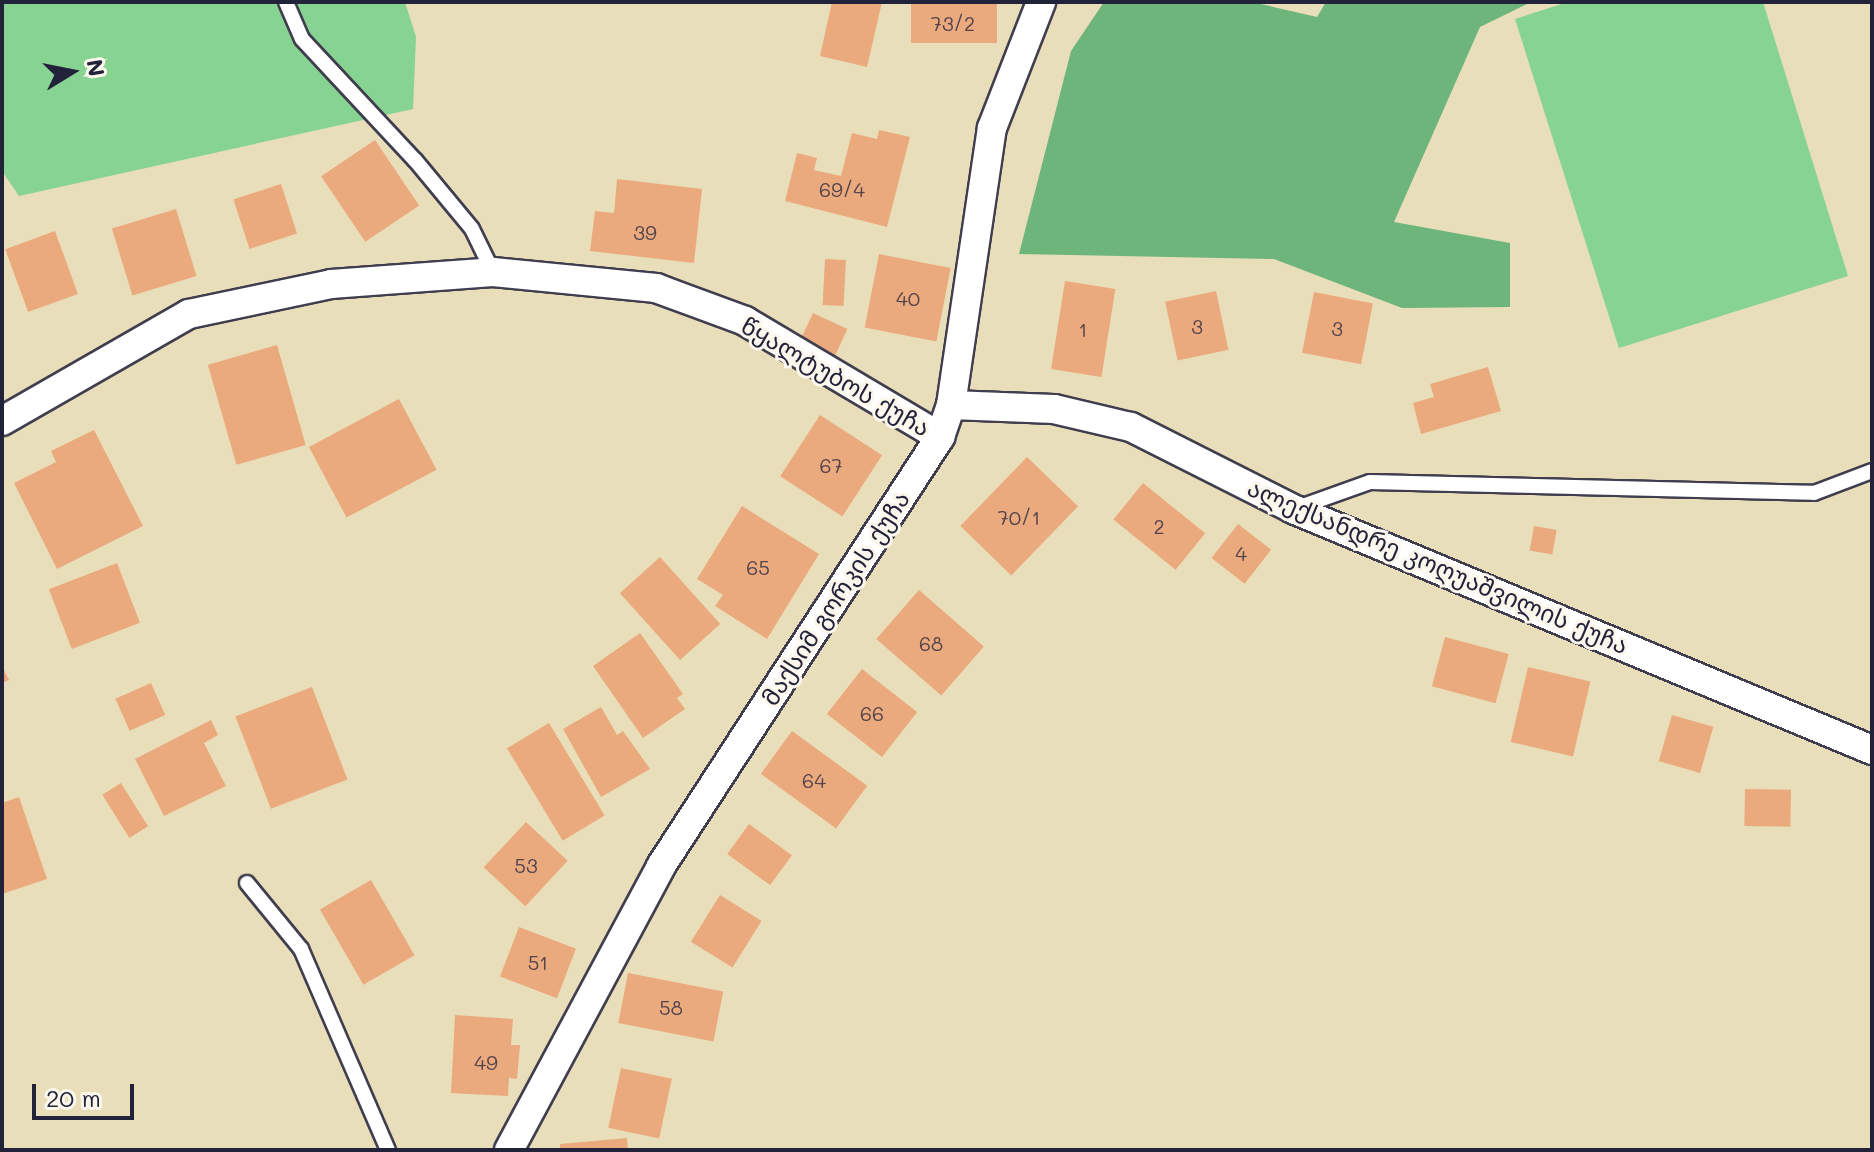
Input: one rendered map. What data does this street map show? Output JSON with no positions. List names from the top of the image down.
{
  "streets": {
    "street": ["წყალტუბოს ქუჩა", "ალექსანდრე კოღუაშვილის ქუჩა", "მაქსიმ გორკის ქუჩა"]
  },
  "crossings": [
    ["წყალტუბოს ქუჩა", "მაქსიმ გორკის ქუჩა"],
    ["ალექსანდრე კოღუაშვილის ქუჩა", "მაქსიმ გორკის ქუჩა"]
  ],
  "house_numbers": [
    "73/2",
    "69/4",
    "39",
    "40",
    "3",
    "3",
    "1",
    "67",
    "70/1",
    "2",
    "4",
    "65",
    "68",
    "66",
    "64",
    "53",
    "51",
    "58",
    "49"
  ],
  "scale_bar": "20 m",
  "north": "right"
}
